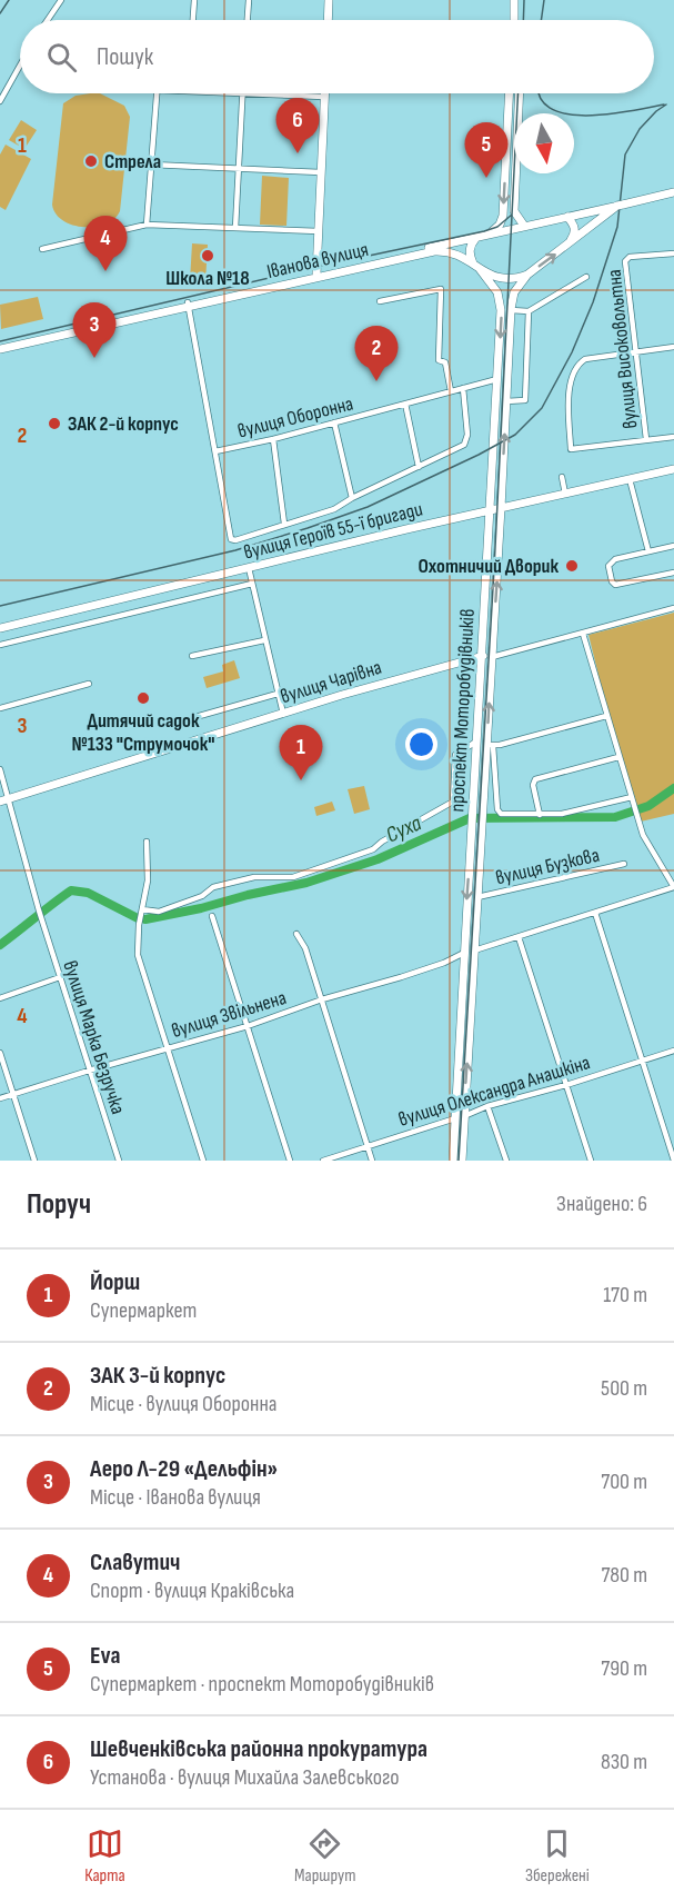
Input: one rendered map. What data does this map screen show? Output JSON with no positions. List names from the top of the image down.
{
  "streets": {
    "main road": [
      "Іванова вулиця",
      "вулиця Героїв 55-ї бригади",
      "вулиця Чарівна",
      "проспект Моторобудівників"
    ],
    "street": [
      "вулиця Високовольтна",
      "вулиця Оборонна",
      "вулиця Бузкова",
      "вулиця Звільнена",
      "вулиця Марка Безручка",
      "вулиця Олександра Анашкіна"
    ]
  },
  "crossings": [
    ["Іванова вулиця", "проспект Моторобудівників"],
    ["вулиця Оборонна", "вулиця Героїв 55-ї бригади"],
    ["вулиця Оборонна", "проспект Моторобудівників"],
    ["вулиця Героїв 55-ї бригади", "проспект Моторобудівників"],
    ["вулиця Чарівна", "проспект Моторобудівників"],
    ["вулиця Чарівна", "вулиця Марка Безручка"],
    ["проспект Моторобудівників", "вулиця Бузкова"],
    ["проспект Моторобудівників", "вулиця Звільнена"],
    ["проспект Моторобудівників", "вулиця Олександра Анашкіна"],
    ["вулиця Звільнена", "вулиця Марка Безручка"]
  ],
  "water": ["Суха"],
  "places": [
    "Стрела",
    "Школа №18",
    "ЗАК 2-й корпус",
    "Охотничий Дворик",
    "Дитячий садок №133 \"Струмочок\""
  ],
  "north": "bottom",
  "page": {
    "search": "Пошук",
    "pins": [
      "6",
      "5",
      "4",
      "3",
      "2",
      "1"
    ],
    "heading": ["Поруч", "Знайдено: 6"],
    "list": [
      {
        "mark": "1",
        "name": "Йорш",
        "note": "Супермаркет",
        "value": "170 m"
      },
      {
        "mark": "2",
        "name": "ЗАК 3-й корпус",
        "note": "Місце · вулиця Оборонна",
        "value": "500 m"
      },
      {
        "mark": "3",
        "name": "Аеро Л-29 «Дельфін»",
        "note": "Місце · Іванова вулиця",
        "value": "700 m"
      },
      {
        "mark": "4",
        "name": "Славутич",
        "note": "Спорт · вулиця Краківська",
        "value": "780 m"
      },
      {
        "mark": "5",
        "name": "Eva",
        "note": "Супермаркет · проспект Моторобудівників",
        "value": "790 m"
      },
      {
        "mark": "6",
        "name": "Шевченківська районна прокуратура",
        "note": "Установа · вулиця Михайла Залевського",
        "value": "830 m"
      }
    ],
    "nav": ["Карта", "Маршрут", "Збережені"]
  },
  "grid": {
    "rows": [
      "1",
      "2",
      "3",
      "4"
    ]
  }
}
